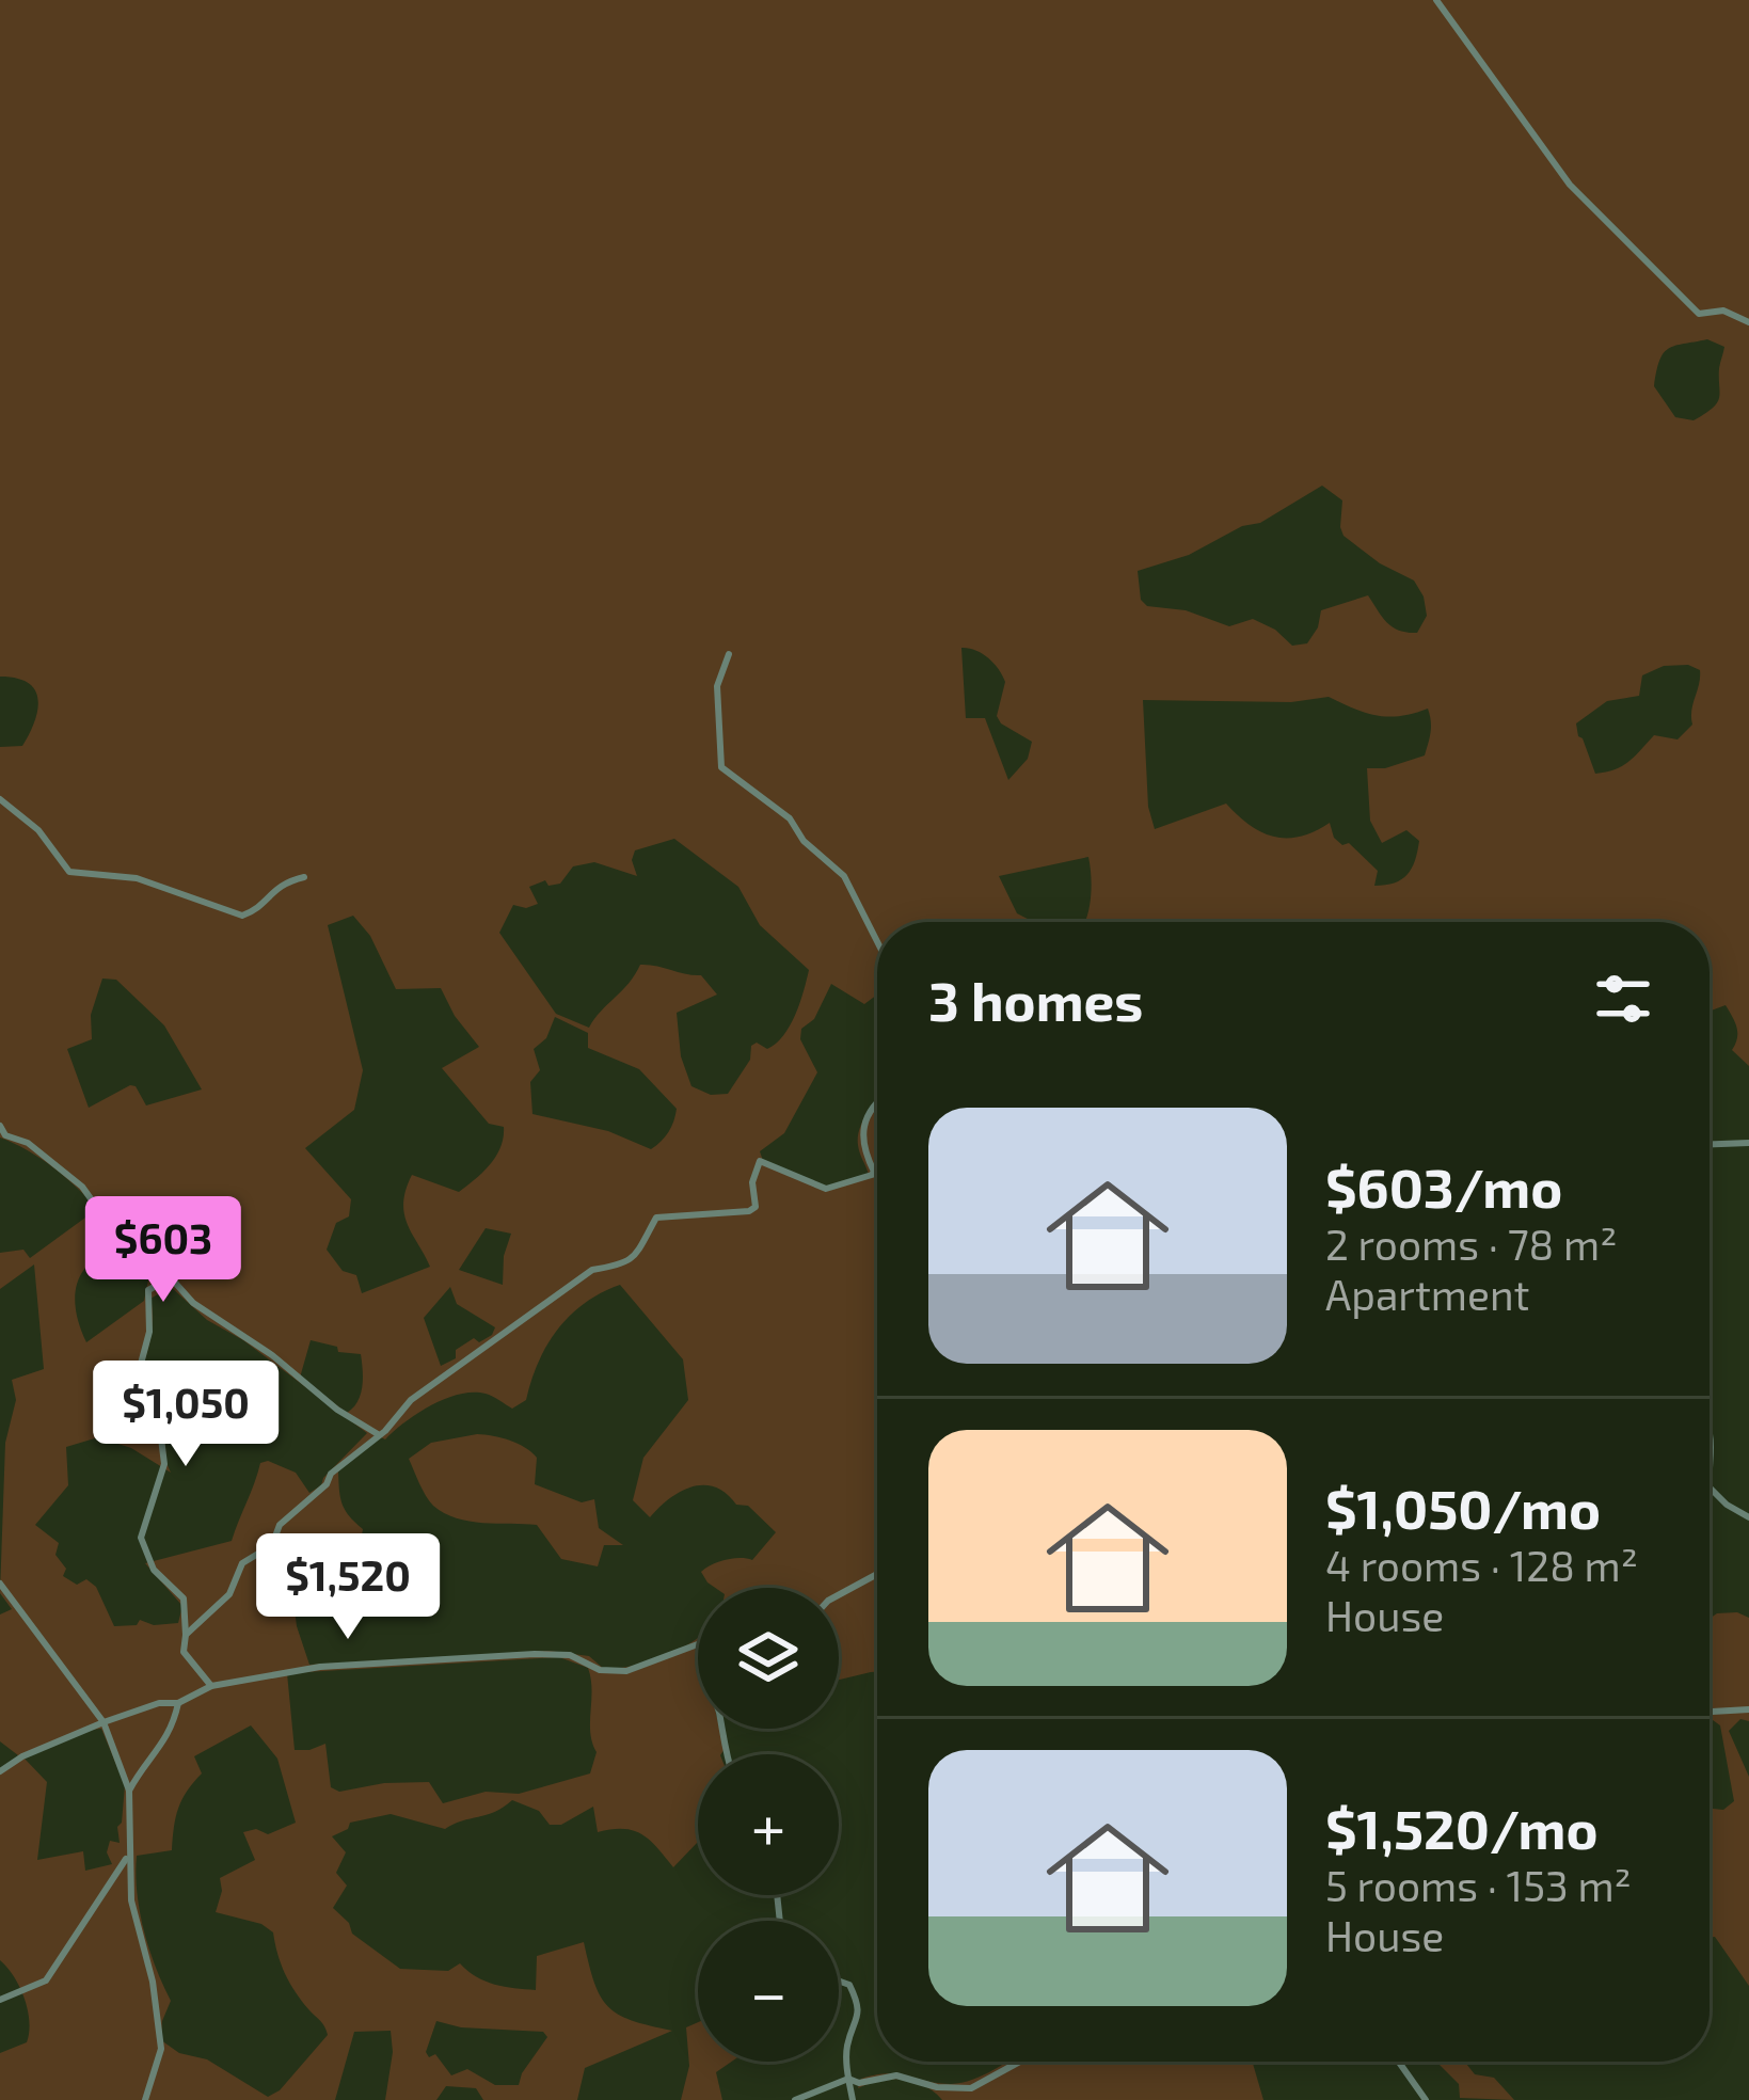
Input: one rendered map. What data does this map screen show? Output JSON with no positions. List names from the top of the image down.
{
  "page": {
    "heading": "3 homes",
    "list": [
      {
        "name": "$603/mo",
        "note": "2 rooms · 78 m² · Apartment"
      },
      {
        "name": "$1,050/mo",
        "note": "4 rooms · 128 m² · House"
      },
      {
        "name": "$1,520/mo",
        "note": "5 rooms · 153 m² · House"
      }
    ],
    "price": ["$603", "$1,050", "$1,520"],
    "map_buttons": ["+", "−"]
  }
}
